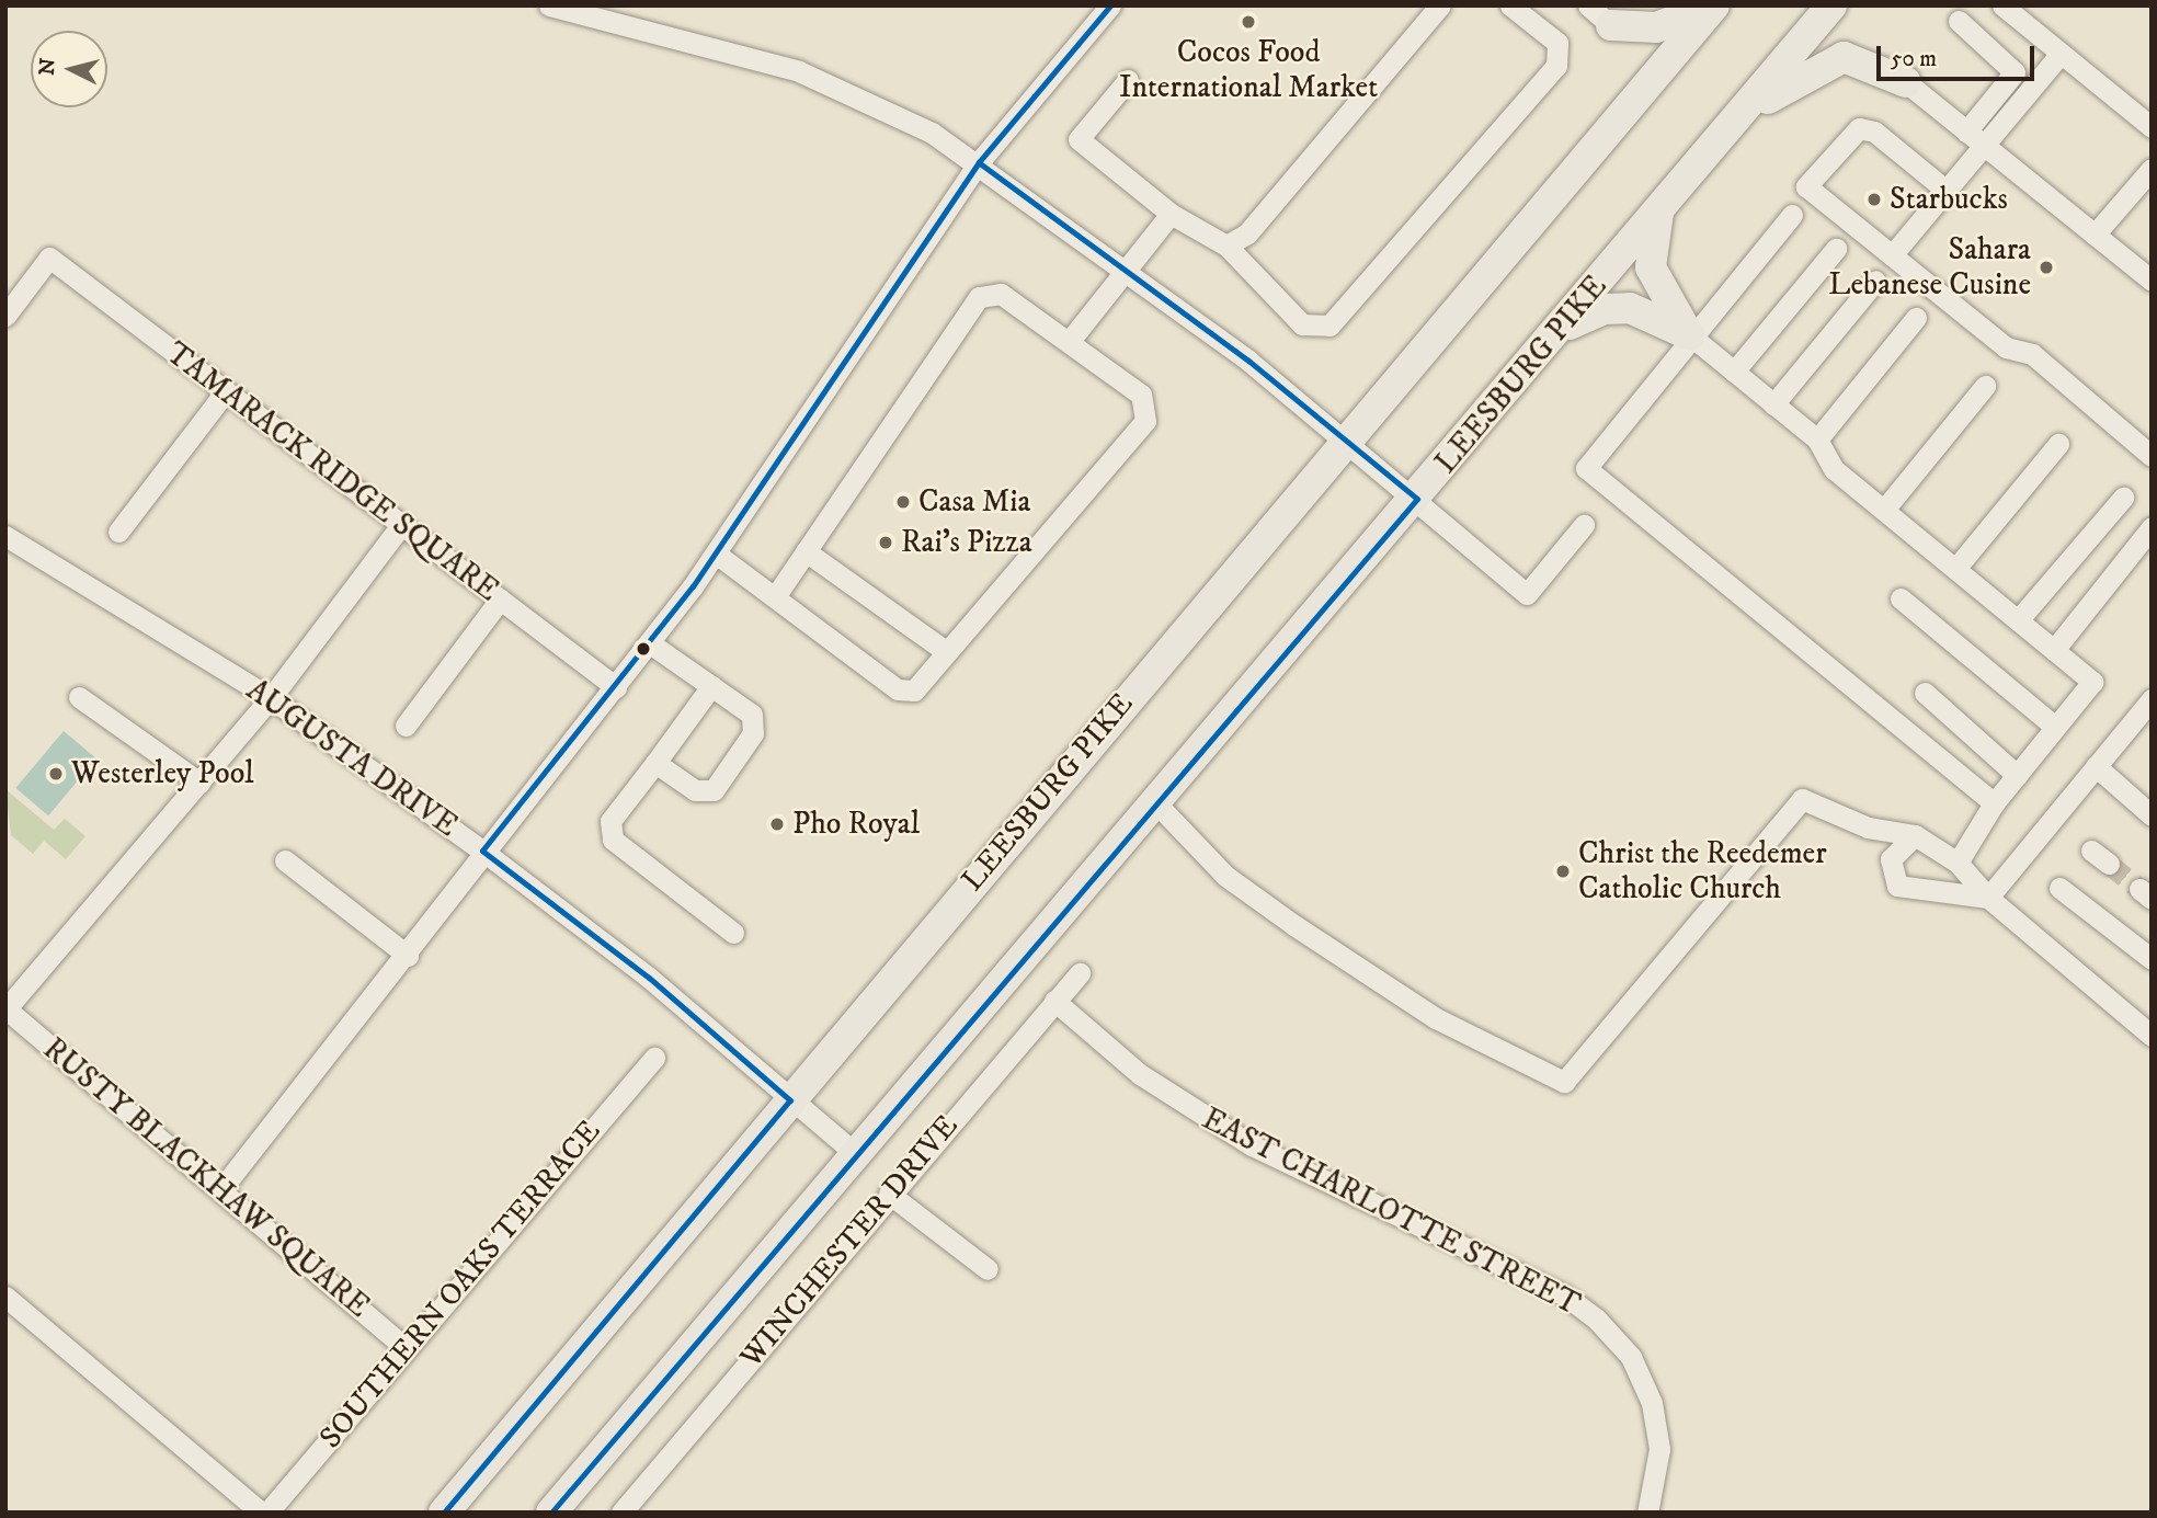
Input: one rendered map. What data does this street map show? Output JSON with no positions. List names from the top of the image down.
{
  "streets": {
    "highway": ["LEESBURG PIKE"],
    "street": [
      "TAMARACK RIDGE SQUARE",
      "AUGUSTA DRIVE",
      "RUSTY BLACKHAW SQUARE",
      "EAST CHARLOTTE STREET",
      "WINCHESTER DRIVE",
      "SOUTHERN OAKS TERRACE"
    ]
  },
  "crossings": [
    ["LEESBURG PIKE", "AUGUSTA DRIVE"],
    ["RUSTY BLACKHAW SQUARE", "SOUTHERN OAKS TERRACE"],
    ["EAST CHARLOTTE STREET", "WINCHESTER DRIVE"]
  ],
  "places": [
    "Cocos Food International Market",
    "Starbucks",
    "Sahara Lebanese Cusine",
    "Casa Mia",
    "Rai's Pizza",
    "Westerley Pool",
    "Pho Royal",
    "Christ the Reedemer Catholic Church"
  ],
  "scale_bar": "50 m",
  "north": "left"
}
